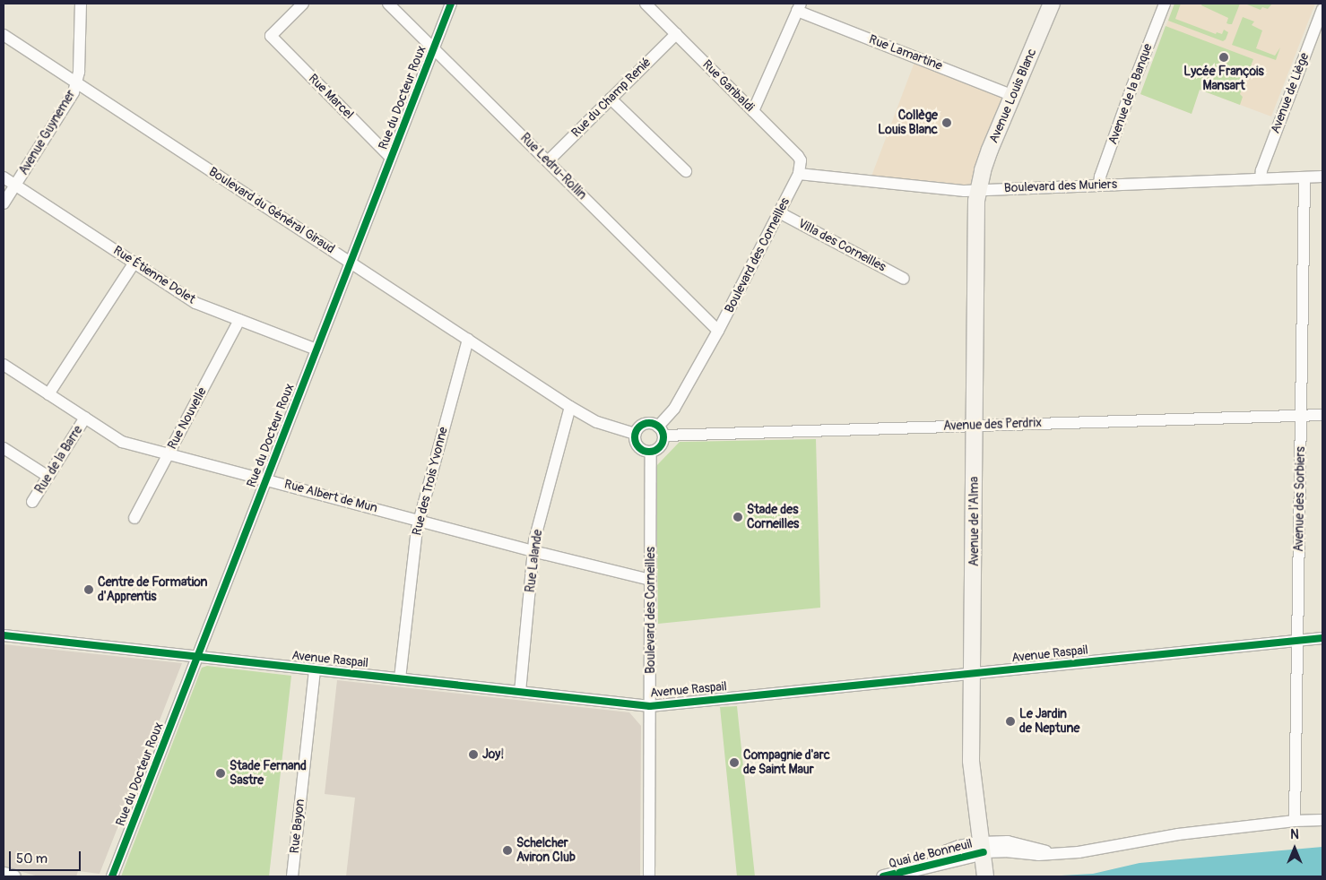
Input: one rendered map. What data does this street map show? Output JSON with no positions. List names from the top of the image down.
{
  "streets": {
    "main road": ["Avenue Louis Blanc", "Avenue de l'Alma"],
    "street": [
      "Rue Lamartine",
      "Rue Garibaldi",
      "Avenue de Liège",
      "Avenue de la Banque",
      "Rue Marcel",
      "Rue du Docteur Roux",
      "Rue du Champ Renié",
      "Avenue Guynemer",
      "Rue Ledru-Rollin",
      "Boulevard des Muriers",
      "Boulevard du Général Giraud",
      "Villa des Corneilles",
      "Boulevard des Corneilles",
      "Rue Étienne Dolet",
      "Rue Nouvelle",
      "Avenue des Perdrix",
      "Rue de la Barre",
      "Rue des Trois Yvonne",
      "Rue Albert de Mun",
      "Avenue des Sorbiers",
      "Rue Lalande",
      "Avenue Raspail",
      "Rue Bayon",
      "Quai de Bonneuil"
    ]
  },
  "crossings": [
    ["Rue Lamartine", "Avenue Louis Blanc"],
    ["Rue Garibaldi", "Rue du Champ Renié"],
    ["Rue Garibaldi", "Boulevard des Muriers"],
    ["Rue Garibaldi", "Boulevard des Corneilles"],
    ["Avenue de Liège", "Boulevard des Muriers"],
    ["Avenue de la Banque", "Boulevard des Muriers"],
    ["Avenue Louis Blanc", "Boulevard des Muriers"],
    ["Avenue Louis Blanc", "Avenue de l'Alma"],
    ["Rue Marcel", "Rue du Docteur Roux"],
    ["Rue du Docteur Roux", "Rue Ledru-Rollin"],
    ["Rue du Docteur Roux", "Boulevard du Général Giraud"],
    ["Rue du Docteur Roux", "Rue Étienne Dolet"],
    ["Rue du Docteur Roux", "Rue Albert de Mun"],
    ["Rue du Docteur Roux", "Avenue Raspail"],
    ["Rue du Champ Renié", "Rue Ledru-Rollin"],
    ["Avenue Guynemer", "Boulevard du Général Giraud"],
    ["Avenue Guynemer", "Rue Étienne Dolet"],
    ["Rue Ledru-Rollin", "Boulevard des Corneilles"],
    ["Boulevard des Muriers", "Boulevard des Corneilles"],
    ["Boulevard des Muriers", "Avenue des Sorbiers"],
    ["Boulevard des Muriers", "Avenue de l'Alma"],
    ["Boulevard du Général Giraud", "Boulevard des Corneilles"],
    ["Boulevard du Général Giraud", "Avenue des Perdrix"],
    ["Boulevard du Général Giraud", "Rue des Trois Yvonne"],
    ["Boulevard du Général Giraud", "Rue Lalande"],
    ["Villa des Corneilles", "Boulevard des Corneilles"],
    ["Boulevard des Corneilles", "Avenue des Perdrix"],
    ["Boulevard des Corneilles", "Rue Albert de Mun"],
    ["Boulevard des Corneilles", "Avenue Raspail"],
    ["Rue Étienne Dolet", "Rue Nouvelle"],
    ["Rue Nouvelle", "Rue Albert de Mun"],
    ["Avenue des Perdrix", "Avenue des Sorbiers"],
    ["Avenue des Perdrix", "Avenue de l'Alma"],
    ["Rue de la Barre", "Rue Albert de Mun"],
    ["Rue des Trois Yvonne", "Rue Albert de Mun"],
    ["Rue des Trois Yvonne", "Avenue Raspail"],
    ["Rue Albert de Mun", "Rue Lalande"],
    ["Avenue des Sorbiers", "Avenue Raspail"],
    ["Avenue des Sorbiers", "Quai de Bonneuil"],
    ["Avenue de l'Alma", "Avenue Raspail"],
    ["Avenue de l'Alma", "Quai de Bonneuil"],
    ["Rue Lalande", "Avenue Raspail"],
    ["Avenue Raspail", "Rue Bayon"]
  ],
  "places": [
    "Lycée François Mansart",
    "Collège Louis Blanc",
    "Stade des Corneilles",
    "Centre de Formation d'Apprentis",
    "Le Jardin de Neptune",
    "Joy!",
    "Compagnie d'arc de Saint Maur",
    "Stade Fernand Sastre",
    "Schelcher Aviron Club"
  ],
  "scale_bar": "50 m",
  "north": "top"
}
